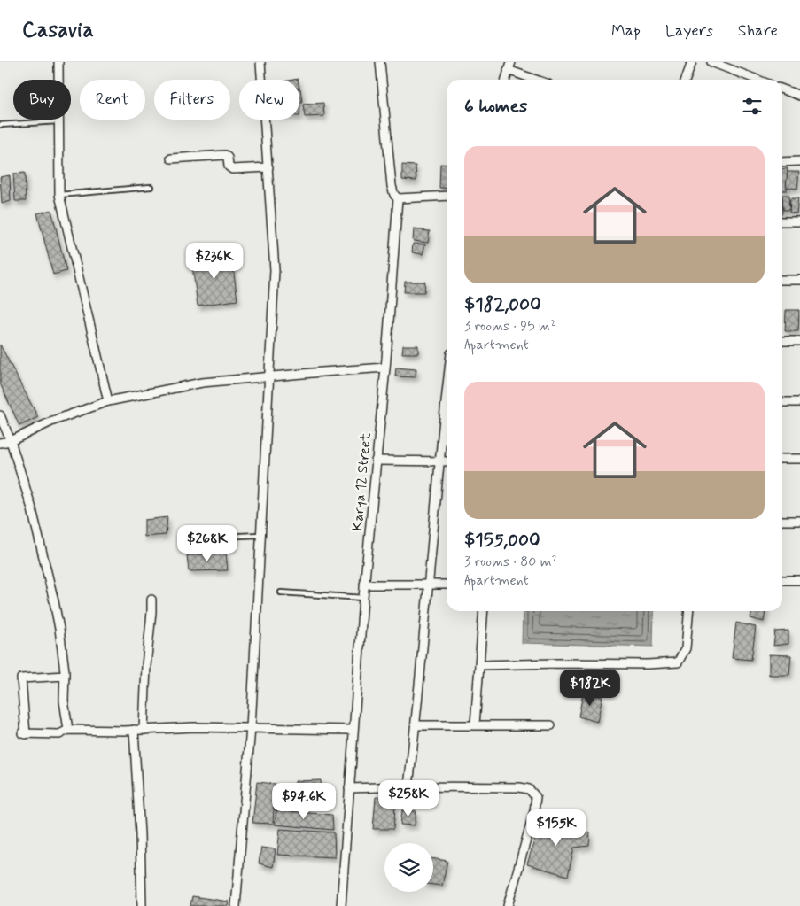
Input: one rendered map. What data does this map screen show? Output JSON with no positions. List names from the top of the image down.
{
  "streets": {
    "street": ["Karya 12 Street"]
  },
  "page": {
    "header": "Casavia",
    "nav": ["Map", "Layers", "Share"],
    "chip": [
      "Buy",
      "Rent",
      "Filters",
      "New"
    ],
    "heading": "6 homes",
    "list": [
      {
        "name": "$182,000",
        "note": "3 rooms · 95 m² · Apartment"
      },
      {
        "name": "$155,000",
        "note": "3 rooms · 80 m² · Apartment"
      }
    ],
    "price": [
      "$236K",
      "$268K",
      "$182K",
      "$258K",
      "$94.6K",
      "$155K"
    ]
  }
}
